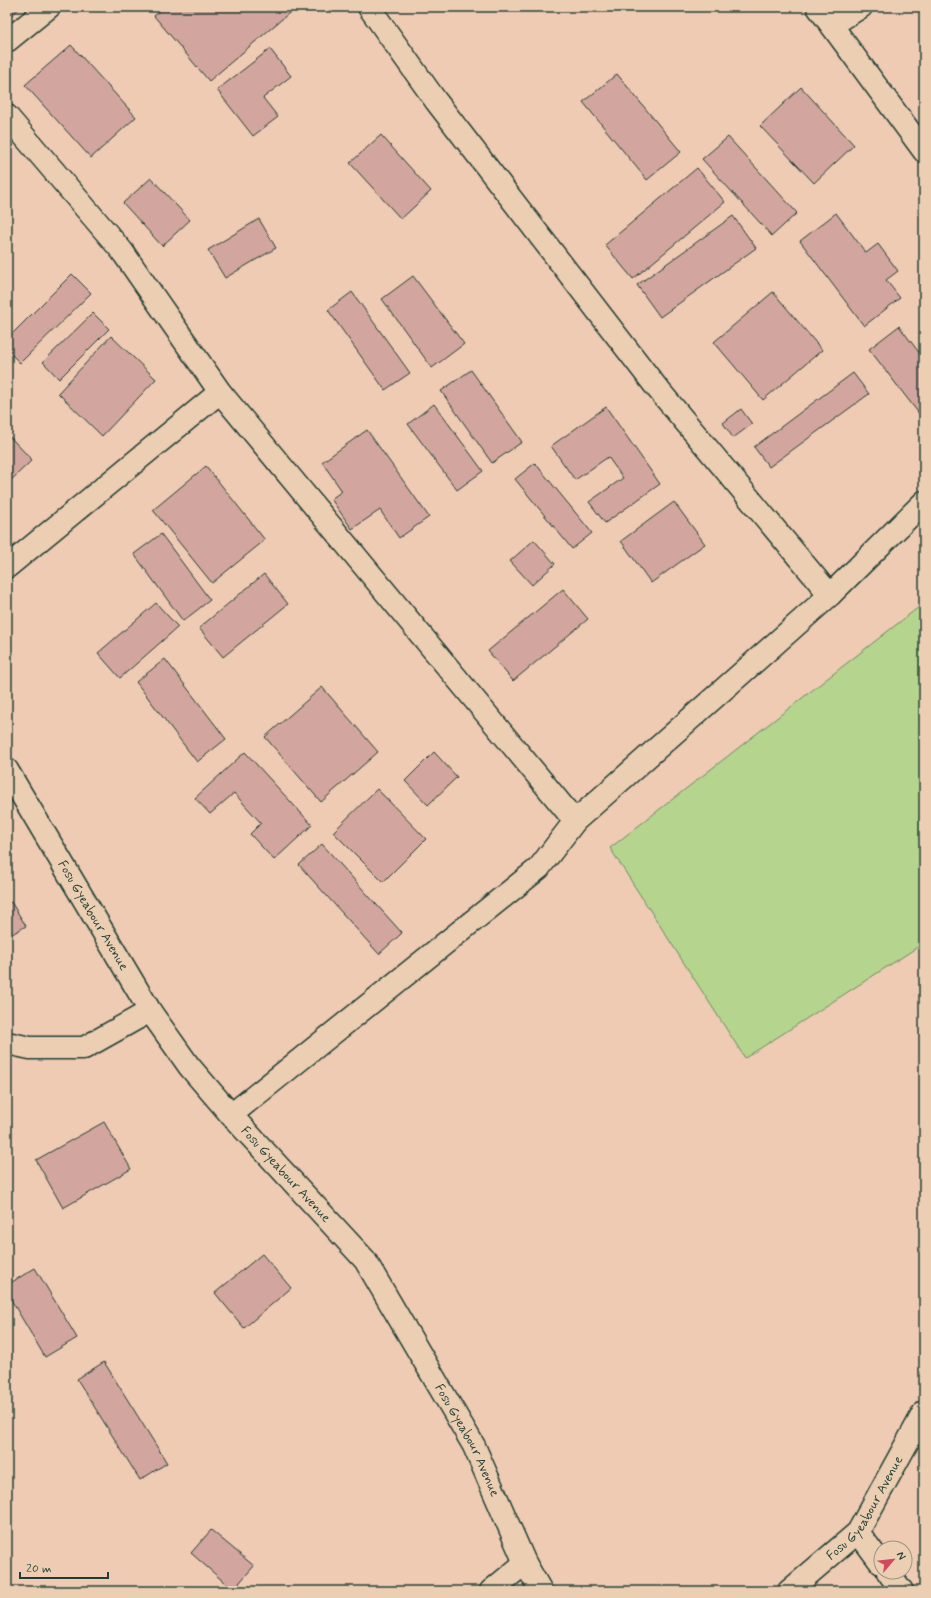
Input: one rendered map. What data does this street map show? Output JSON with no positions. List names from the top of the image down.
{
  "streets": {
    "street": ["Fosu Gyeabour Avenue"]
  },
  "scale_bar": "20 m",
  "north": "top right"
}
